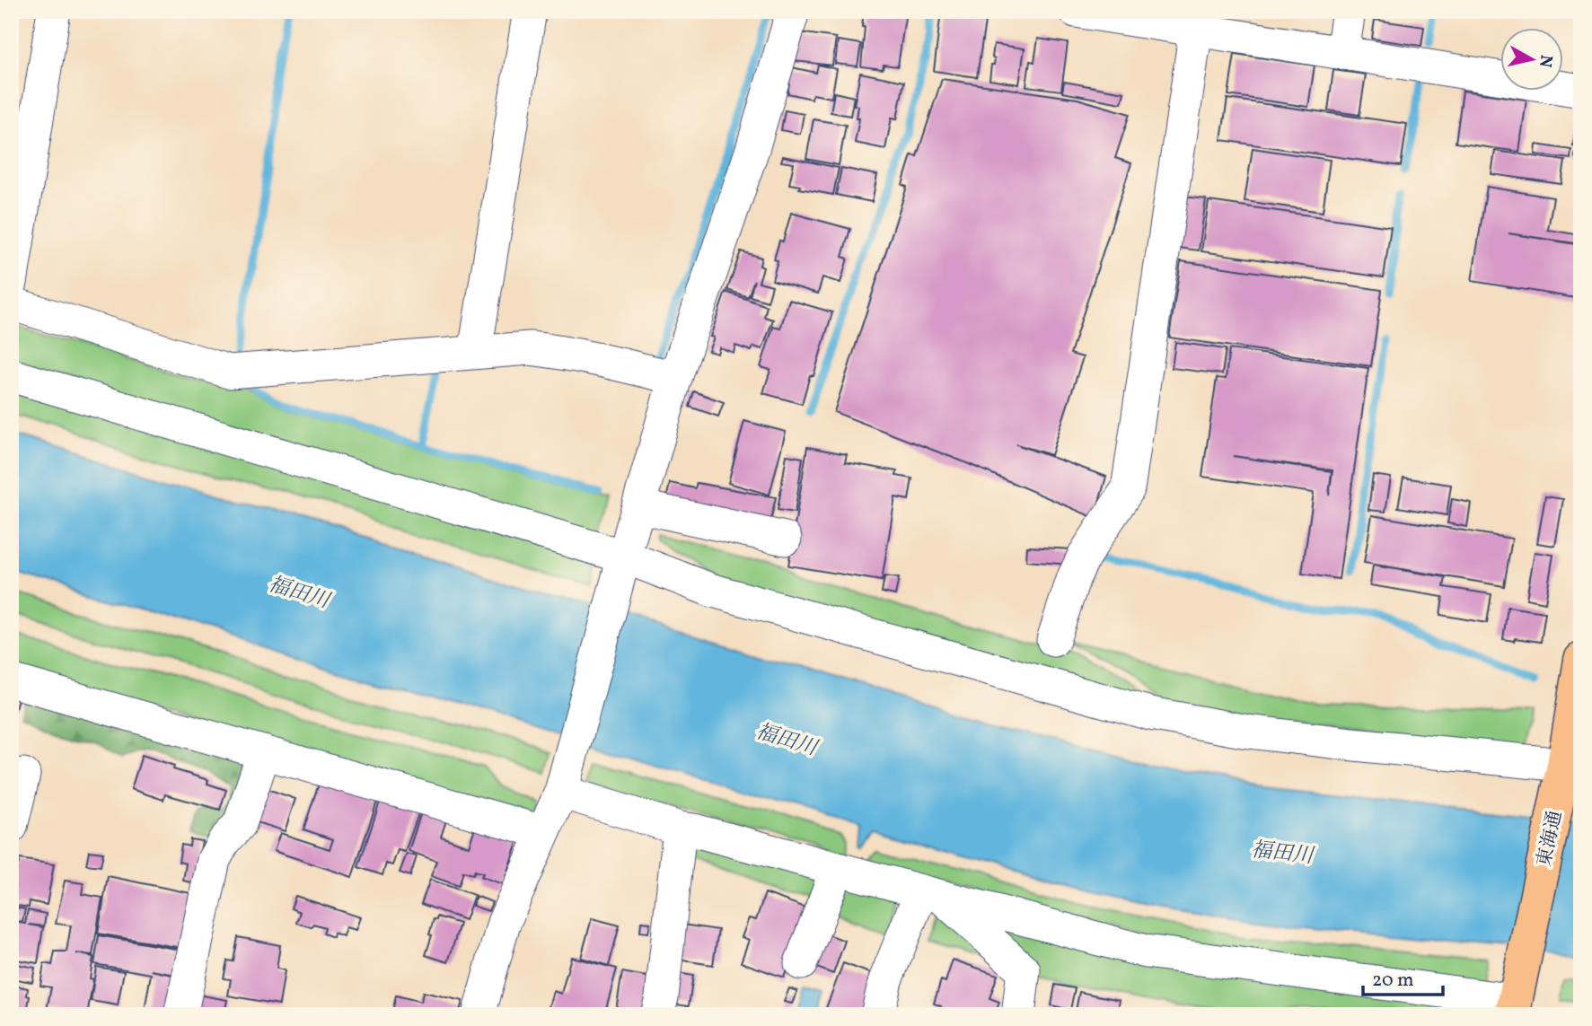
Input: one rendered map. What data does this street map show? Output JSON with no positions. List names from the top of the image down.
{
  "streets": {
    "main road": ["東海通"]
  },
  "water": ["福田川"],
  "scale_bar": "20 m",
  "north": "right"
}
